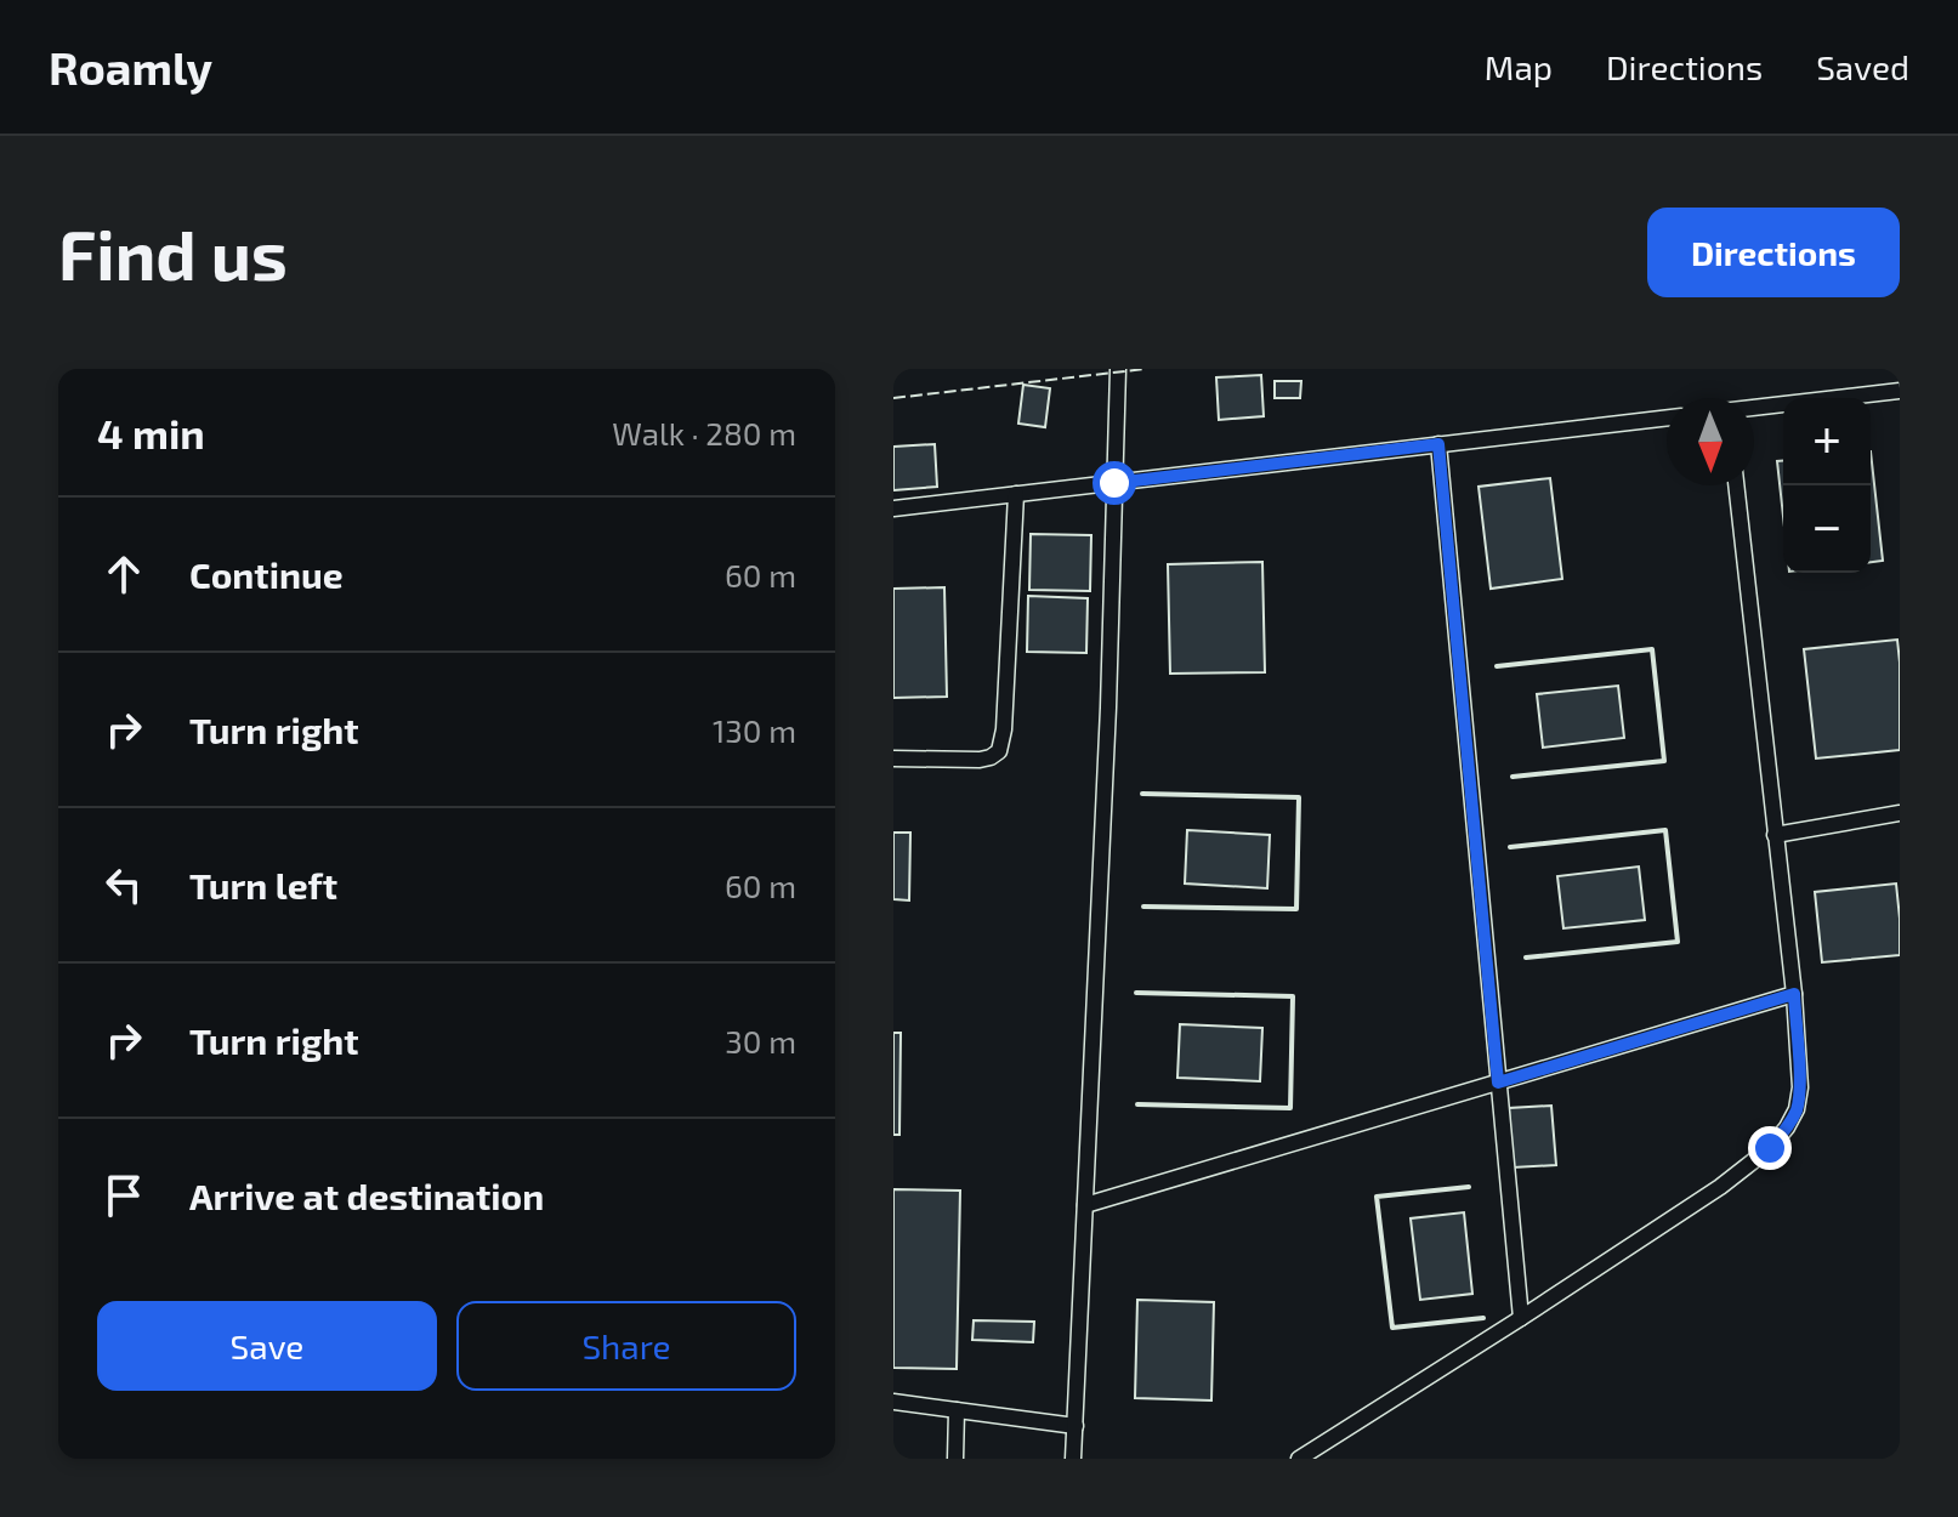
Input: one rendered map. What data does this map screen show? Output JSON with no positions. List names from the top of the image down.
{
  "north": "bottom",
  "page": {
    "header": "Roamly",
    "nav": ["Map", "Directions", "Saved"],
    "buttons": [
      "Directions",
      ["Save", "Share"]
    ],
    "title": "Find us",
    "heading": ["4 min", "Walk · 280 m"],
    "map_buttons": ["+", "−"],
    "list": [
      ["Continue", "60 m"],
      ["Turn right", "130 m"],
      ["Turn left", "60 m"],
      ["Turn right", "30 m"],
      "Arrive at destination"
    ]
  }
}
